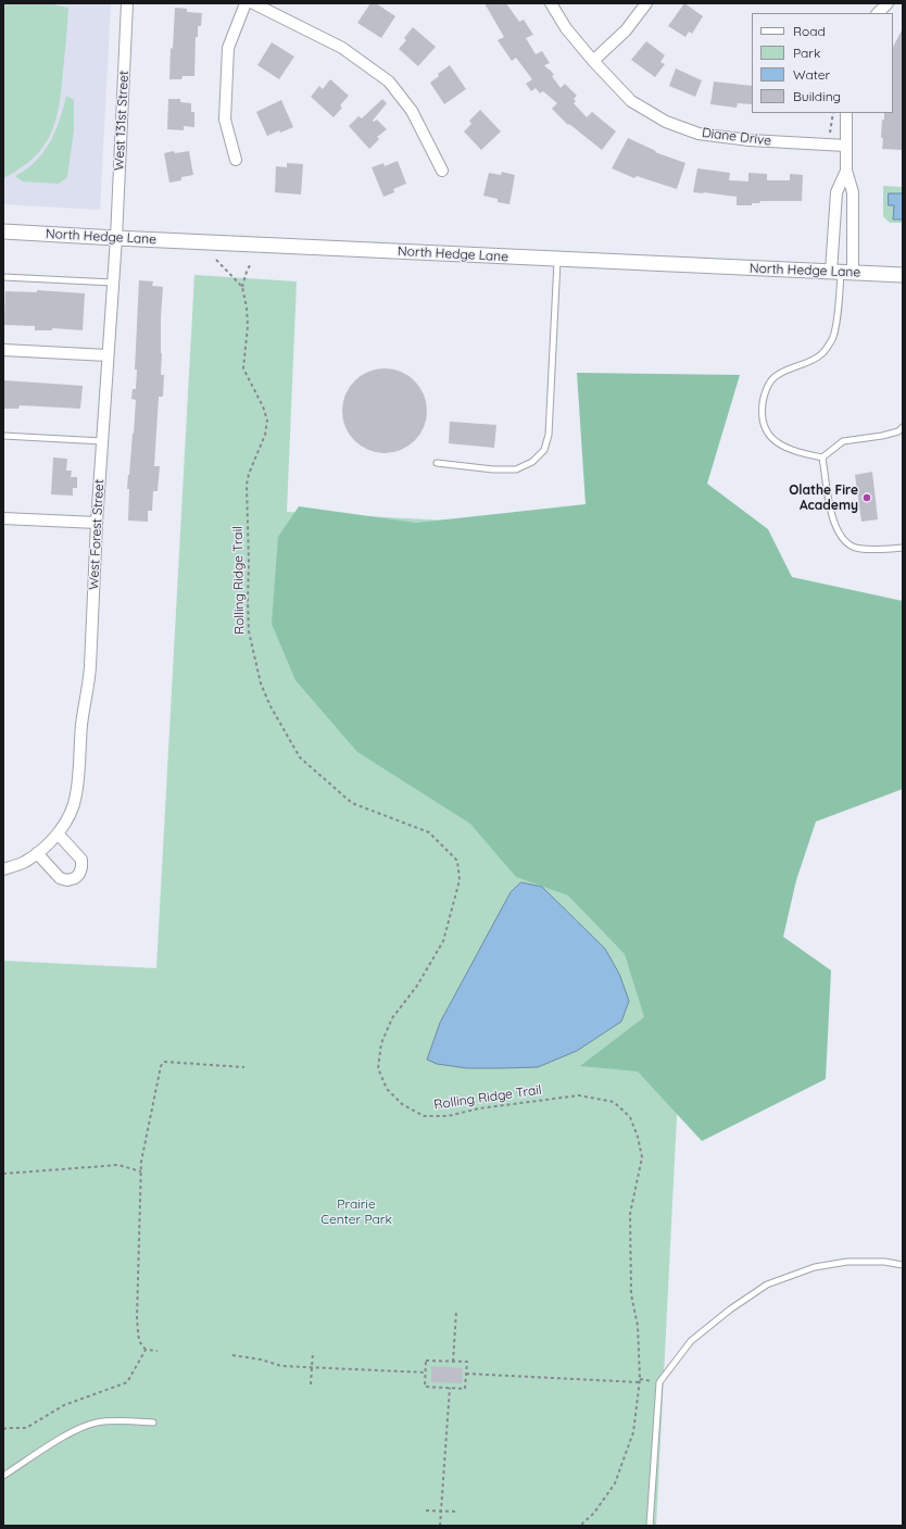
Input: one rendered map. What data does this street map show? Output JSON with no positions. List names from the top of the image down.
{
  "streets": {
    "street": [
      "West 131st Street",
      "Diane Drive",
      "North Hedge Lane",
      "West Forest Street"
    ],
    "path": ["Rolling Ridge Trail"]
  },
  "crossings": [
    ["West 131st Street", "North Hedge Lane"],
    ["West 131st Street", "West Forest Street"],
    ["North Hedge Lane", "West Forest Street"]
  ],
  "parks": ["Prairie Center Park"],
  "places": ["Olathe Fire Academy"],
  "legend": [
    "Road",
    "Park",
    "Water",
    "Building"
  ]
}
